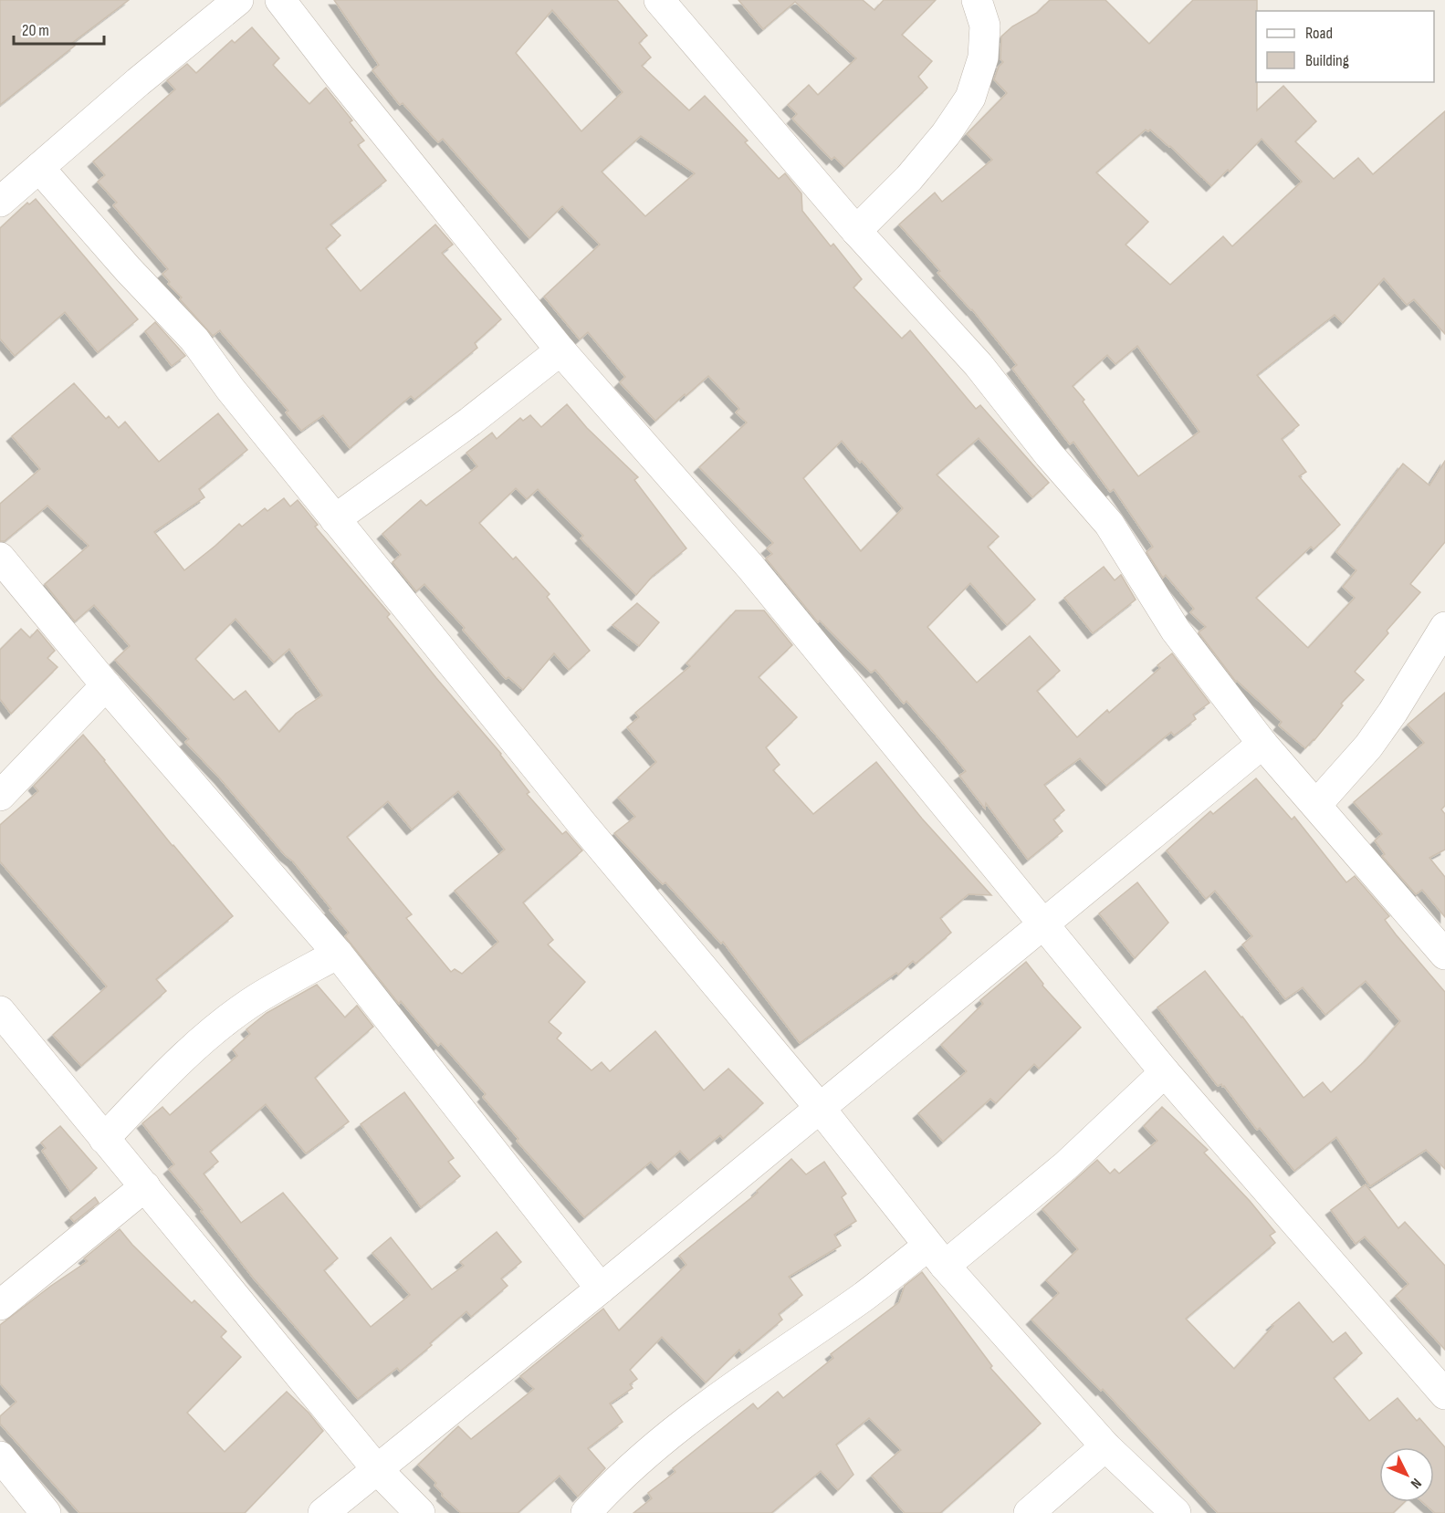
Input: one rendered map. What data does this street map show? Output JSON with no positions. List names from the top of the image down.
{
  "legend": ["Road", "Building"],
  "scale_bar": "20 m",
  "north": "bottom right"
}
